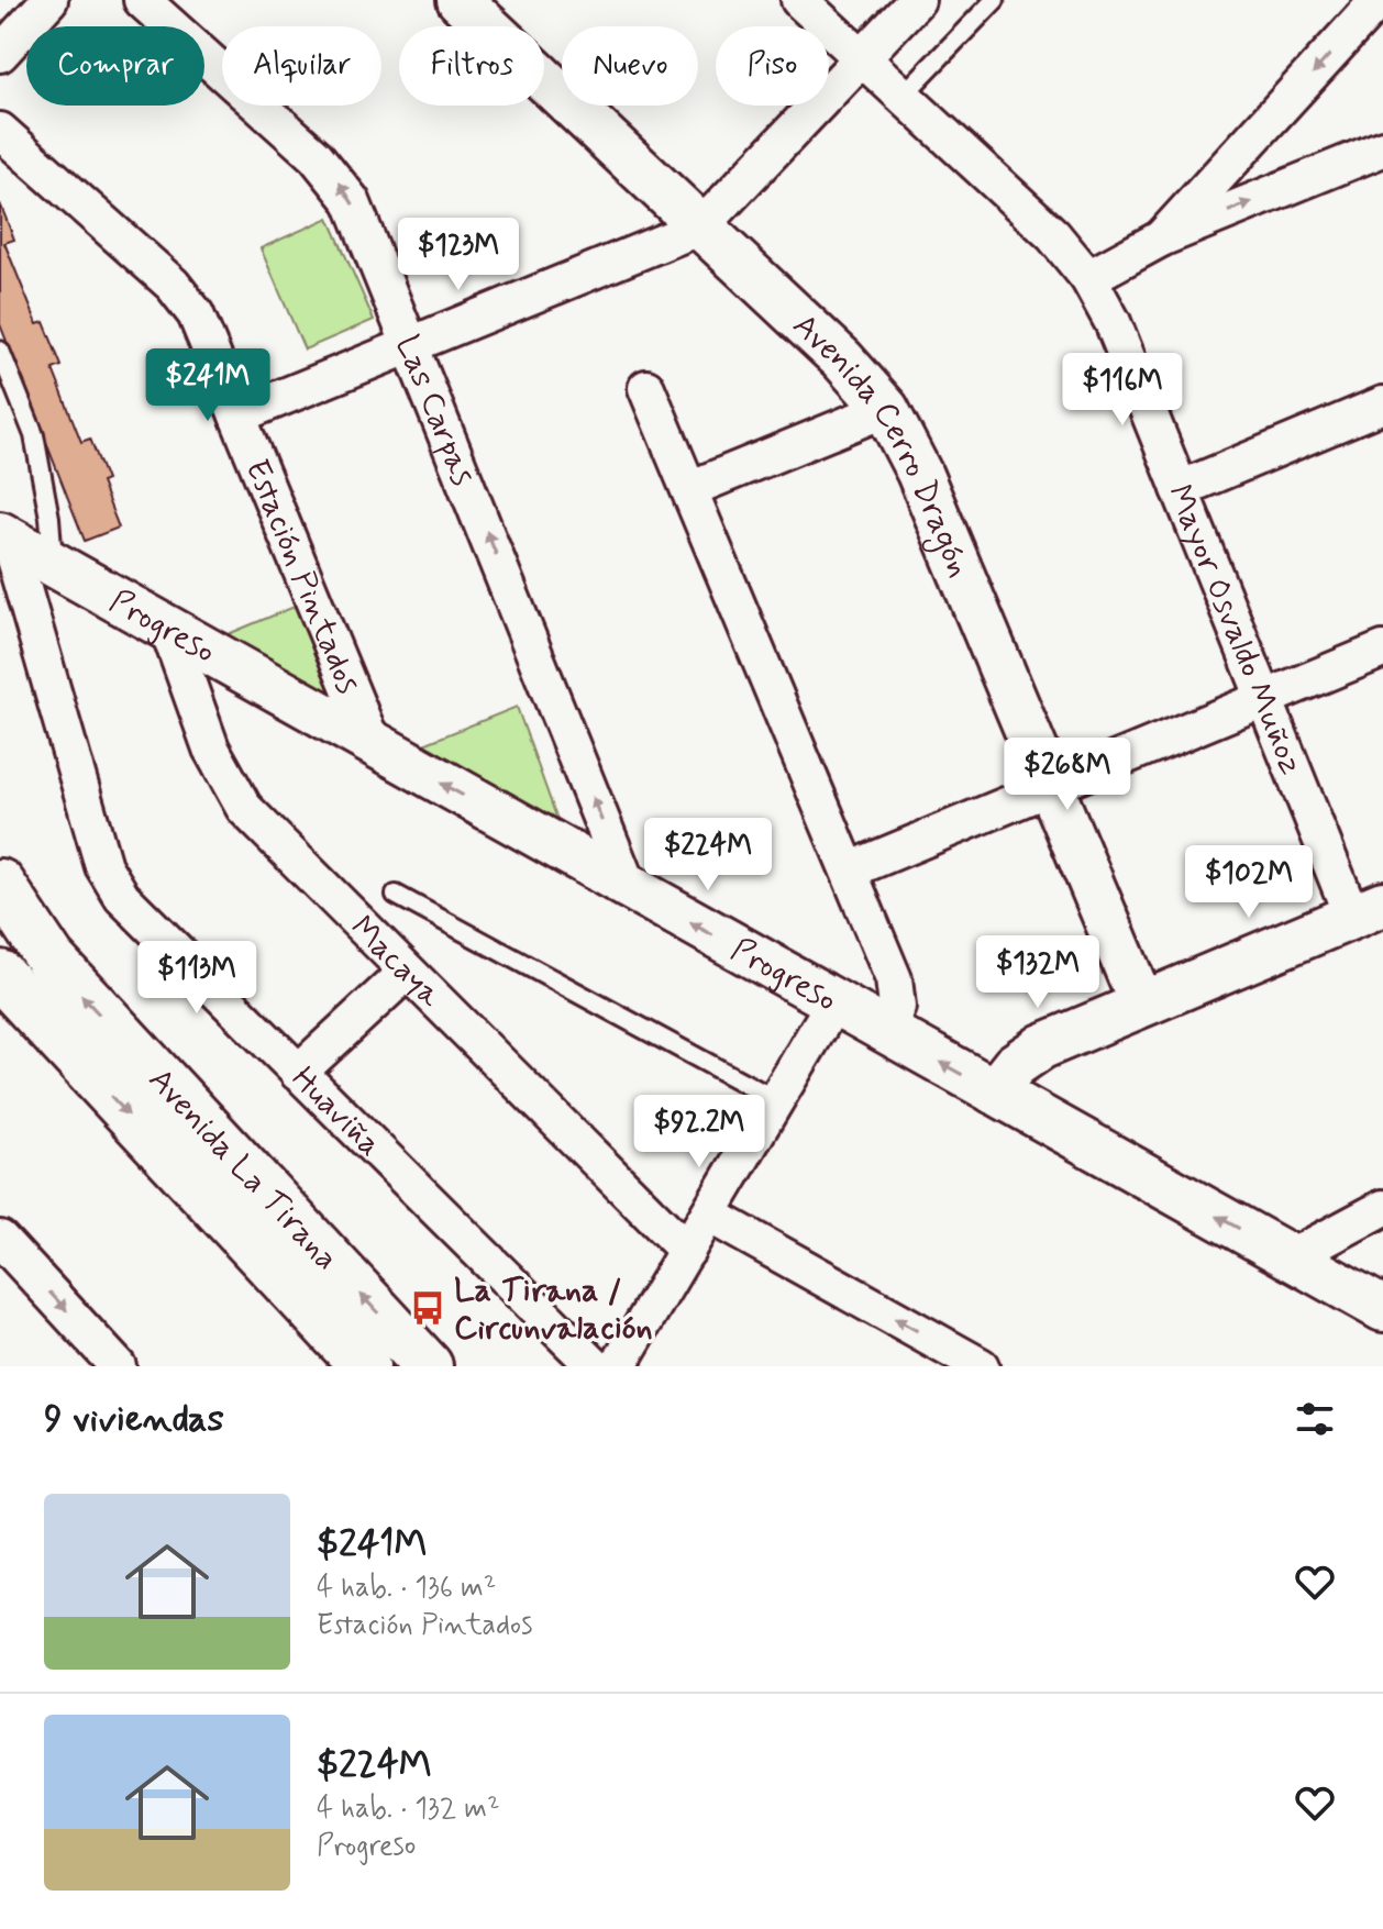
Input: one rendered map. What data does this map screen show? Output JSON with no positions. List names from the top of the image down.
{
  "streets": {
    "highway": ["Avenida La Tirana"],
    "street": [
      "Las Carpas",
      "Avenida Cerro Dragón",
      "Estación Pintados",
      "Progreso",
      "Mayor Osvaldo Muñoz",
      "Macaya",
      "Huaviña"
    ]
  },
  "crossings": [
    ["Las Carpas", "Progreso"],
    ["Estación Pintados", "Progreso"],
    ["Progreso", "Macaya"],
    ["Progreso", "Huaviña"]
  ],
  "one_way": ["Progreso"],
  "places": {
    "bus stop": ["La Tirana / Circunvalación"]
  },
  "page": {
    "chip": [
      "Comprar",
      "Alquilar",
      "Filtros",
      "Nuevo",
      "Piso"
    ],
    "price": [
      "$123M",
      "$241M",
      "$116M",
      "$268M",
      "$224M",
      "$102M",
      "$132M",
      "$113M",
      "$92.2M"
    ],
    "heading": "9 viviendas",
    "list": [
      {
        "name": "$241M",
        "note": "4 hab. · 136 m² · Estación Pintados"
      },
      {
        "name": "$224M",
        "note": "4 hab. · 132 m² · Progreso"
      }
    ]
  }
}
